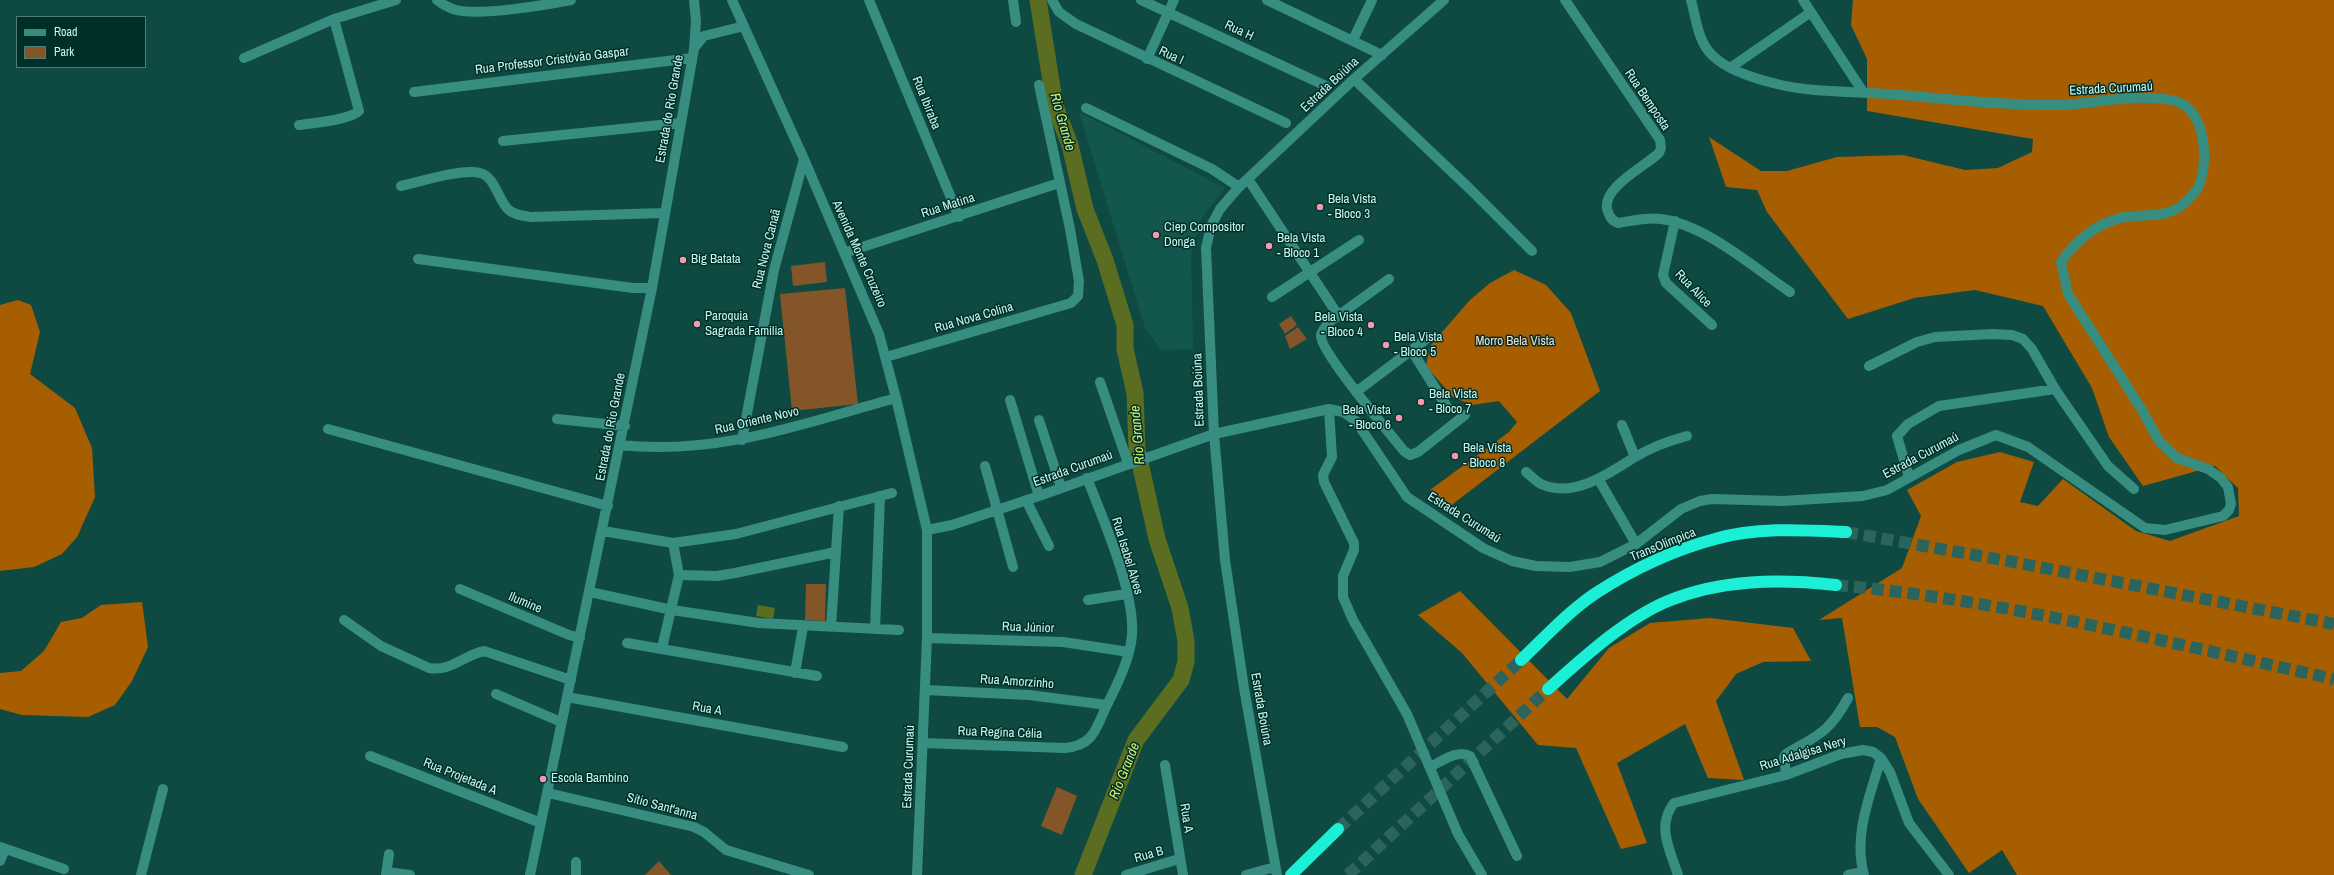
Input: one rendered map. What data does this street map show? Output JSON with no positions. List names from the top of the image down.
{
  "streets": {
    "highway": ["TransOlímpica"],
    "street": [
      "Rua H",
      "Rua I",
      "Rua Professor Cristóvão Gaspar",
      "Estrada Boiúna",
      "Estrada Curumaú",
      "Rua Bemposta",
      "Rua Ibiraba",
      "Estrada do Rio Grande",
      "Rua Matina",
      "Rua Nova Canaã",
      "Avenida Monte Cruzeiro",
      "Rua Alice",
      "Rua Nova Colina",
      "Rua Oriente Novo",
      "Rua Isabel Alves",
      "Ilumine",
      "Rua Júnior",
      "Rua Amorzinho",
      "Rua A",
      "Rua Regina Célia",
      "Rua Adalgisa Nery",
      "Rua Projetada A",
      "Sítio Sant'anna",
      "Rua B"
    ]
  },
  "crossings": [
    ["Rua Professor Cristóvão Gaspar", "Estrada do Rio Grande"],
    ["Estrada Boiúna", "Estrada Curumaú"],
    ["Estrada Curumaú", "Avenida Monte Cruzeiro"],
    ["Estrada Curumaú", "Rua Isabel Alves"],
    ["Estrada Curumaú", "Rua Júnior"],
    ["Estrada Curumaú", "Rua Amorzinho"],
    ["Estrada Curumaú", "Rua Regina Célia"],
    ["Rua Bemposta", "Rua Alice"],
    ["Rua Ibiraba", "Rua Matina"],
    ["Estrada do Rio Grande", "Rua Oriente Novo"],
    ["Estrada do Rio Grande", "Ilumine"],
    ["Estrada do Rio Grande", "Rua A"],
    ["Estrada do Rio Grande", "Rua Projetada A"],
    ["Estrada do Rio Grande", "Sítio Sant'anna"],
    ["Rua Matina", "Avenida Monte Cruzeiro"],
    ["Rua Matina", "Rua Nova Colina"],
    ["Rua Nova Canaã", "Avenida Monte Cruzeiro"],
    ["Rua Nova Canaã", "Rua Oriente Novo"],
    ["Avenida Monte Cruzeiro", "Rua Nova Colina"],
    ["Avenida Monte Cruzeiro", "Rua Oriente Novo"],
    ["Rua Isabel Alves", "Rua Júnior"],
    ["Rua Isabel Alves", "Rua Amorzinho"],
    ["Rua Isabel Alves", "Rua Regina Célia"],
    ["Rua A", "Rua B"]
  ],
  "water": ["Rio Grande"],
  "parks": ["Morro Bela Vista"],
  "places": [
    "Bela Vista - Bloco 3",
    "Ciep Compositor Donga",
    "Bela Vista - Bloco 1",
    "Big Batata",
    "Paroquia Sagrada Familia",
    "Bela Vista - Bloco 4",
    "Bela Vista - Bloco 5",
    "Bela Vista - Bloco 7",
    "Bela Vista - Bloco 6",
    "Bela Vista - Bloco 8",
    "Escola Bambino"
  ],
  "legend": ["Road", "Park"]
}
